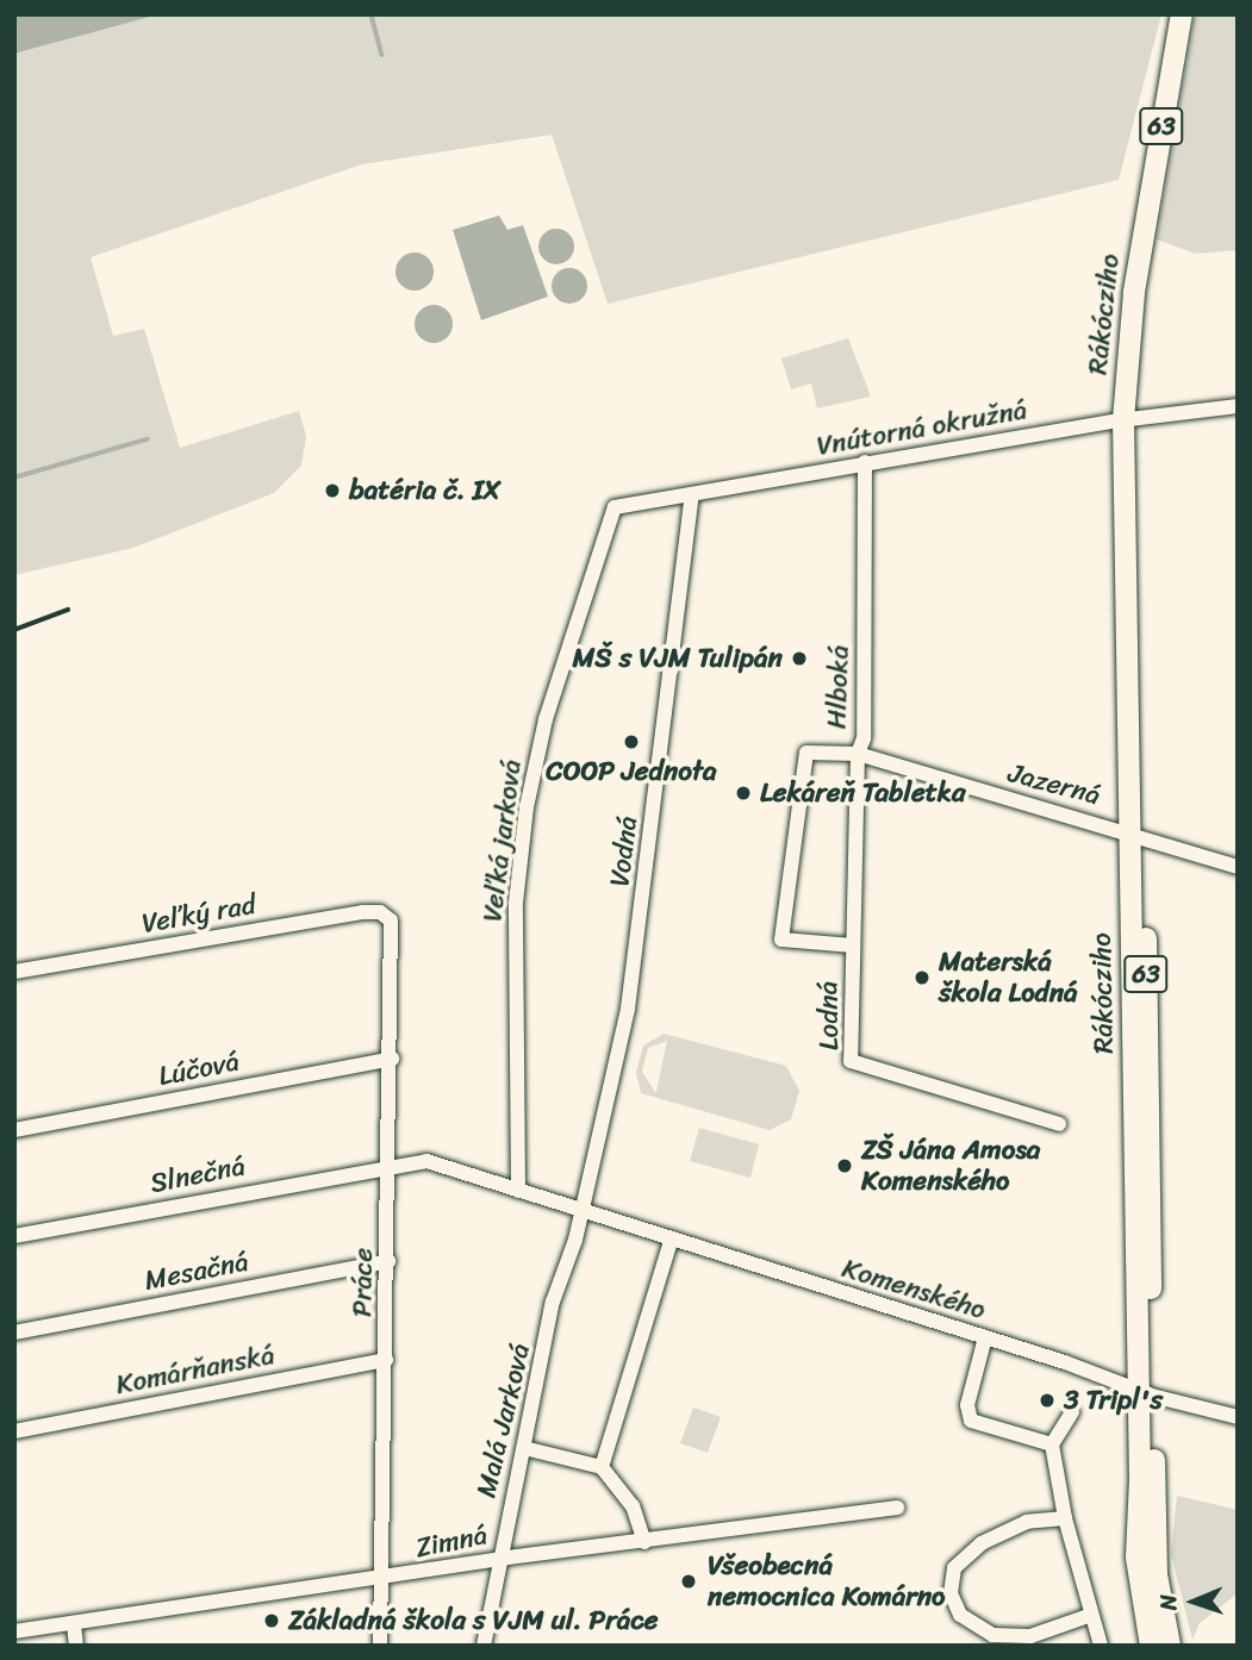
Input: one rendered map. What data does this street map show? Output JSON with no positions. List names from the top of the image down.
{
  "streets": {
    "main road": ["63", "Rákócziho"],
    "street": [
      "Vnútorná okružná",
      "Hlboká",
      "Jazerná",
      "Veľká jarková",
      "Vodná",
      "Veľký rad",
      "Lodná",
      "Lúčová",
      "Slnečná",
      "Mesačná",
      "Práce",
      "Komenského",
      "Komárňanská",
      "Malá Jarková",
      "Zimná"
    ]
  },
  "crossings": [
    ["63", "Rákócziho"],
    ["Rákócziho", "Vnútorná okružná"],
    ["Rákócziho", "Jazerná"],
    ["Rákócziho", "Komenského"],
    ["Vnútorná okružná", "Hlboká"],
    ["Vnútorná okružná", "Veľká jarková"],
    ["Vnútorná okružná", "Vodná"],
    ["Hlboká", "Jazerná"],
    ["Hlboká", "Lodná"],
    ["Jazerná", "Lodná"],
    ["Veľká jarková", "Komenského"],
    ["Vodná", "Komenského"],
    ["Vodná", "Malá Jarková"],
    ["Veľký rad", "Práce"],
    ["Lúčová", "Práce"],
    ["Slnečná", "Práce"],
    ["Slnečná", "Komenského"],
    ["Mesačná", "Práce"],
    ["Práce", "Komenského"],
    ["Práce", "Komárňanská"],
    ["Práce", "Zimná"],
    ["Komenského", "Malá Jarková"],
    ["Malá Jarková", "Zimná"]
  ],
  "places": [
    "batéria č. IX",
    "MŠ s VJM Tulipán",
    "COOP Jednota",
    "Lekáreň Tabletka",
    "Materská škola Lodná",
    "ZŠ Jána Amosa Komenského",
    "3 Tripl's",
    "Všeobecná nemocnica Komárno",
    "Základná škola s VJM ul. Práce"
  ],
  "north": "left"
}
